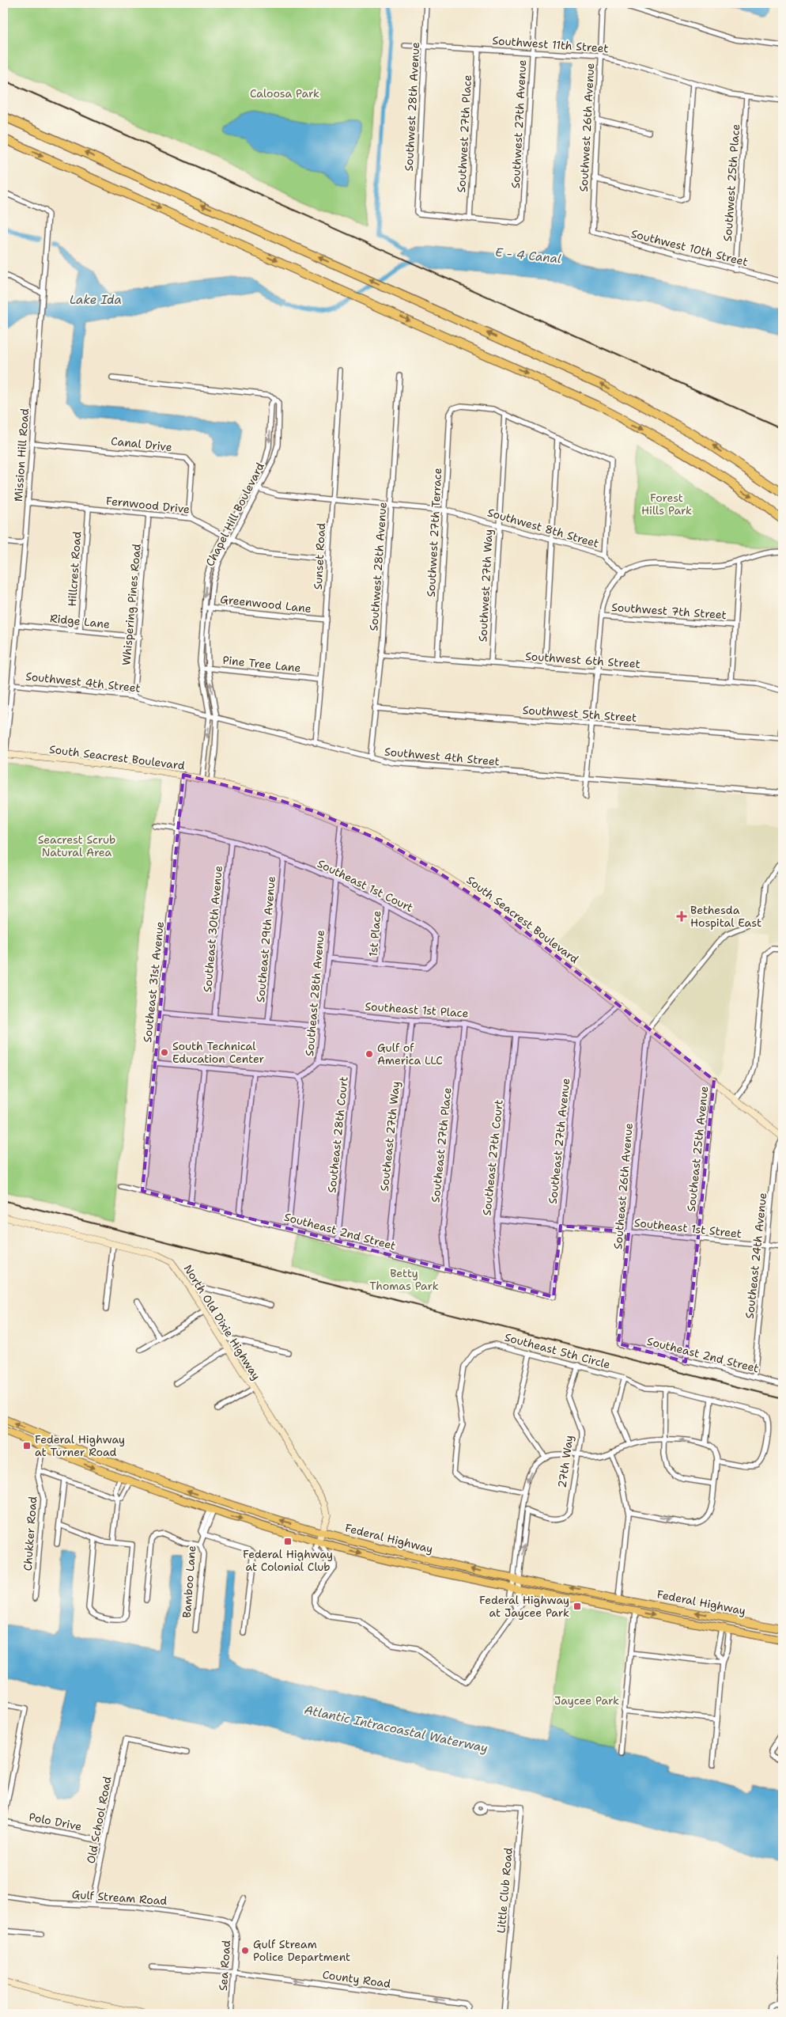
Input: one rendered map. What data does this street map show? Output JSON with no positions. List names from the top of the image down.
{
  "streets": {
    "main road": ["Federal Highway"],
    "street": [
      "Southwest 11th Street",
      "Southwest 28th Avenue",
      "Southwest 27th Avenue",
      "Southwest 26th Avenue",
      "Southwest 27th Place",
      "Southwest 25th Place",
      "Southwest 10th Street",
      "Canal Drive",
      "Mission Hill Road",
      "Fernwood Drive",
      "Chapel Hill Boulevard",
      "Southwest 8th Street",
      "Southwest 27th Terrace",
      "Sunset Road",
      "Hillcrest Road",
      "Southwest 27th Way",
      "Greenwood Lane",
      "Whispering Pines Road",
      "Southwest 7th Street",
      "Ridge Lane",
      "Southwest 6th Street",
      "Pine Tree Lane",
      "Southwest 4th Street",
      "Southwest 5th Street",
      "South Seacrest Boulevard",
      "Southeast 1st Court",
      "Southeast 30th Avenue",
      "1st Place",
      "Southeast 29th Avenue",
      "Southeast 31st Avenue",
      "Southeast 28th Avenue",
      "Southeast 1st Place",
      "Southeast 28th Court",
      "Southeast 27th Way",
      "Southeast 27th Avenue",
      "Southeast 27th Place",
      "Southeast 25th Avenue",
      "Southeast 27th Court",
      "Southeast 26th Avenue",
      "Southeast 1st Street",
      "Southeast 2nd Street",
      "Southeast 24th Avenue",
      "North Old Dixie Highway",
      "Southeast 5th Circle",
      "27th Way",
      "Chukker Road",
      "Bamboo Lane",
      "Old School Road",
      "Polo Drive",
      "Little Club Road",
      "Gulf Stream Road",
      "Sea Road",
      "County Road"
    ]
  },
  "crossings": [
    ["Southwest 11th Street", "Southwest 28th Avenue"],
    ["Southwest 11th Street", "Southwest 27th Avenue"],
    ["Southwest 11th Street", "Southwest 26th Avenue"],
    ["Southwest 11th Street", "Southwest 27th Place"],
    ["Southwest 11th Street", "Southwest 25th Place"],
    ["Southwest 28th Avenue", "Southwest 27th Avenue"],
    ["Southwest 28th Avenue", "Southwest 27th Place"],
    ["Southwest 28th Avenue", "Southwest 8th Street"],
    ["Southwest 28th Avenue", "Southwest 6th Street"],
    ["Southwest 28th Avenue", "Southwest 4th Street"],
    ["Southwest 28th Avenue", "Southwest 5th Street"],
    ["Southwest 27th Avenue", "Southwest 27th Place"],
    ["Southwest 26th Avenue", "Southwest 10th Street"],
    ["Southwest 25th Place", "Southwest 10th Street"],
    ["Canal Drive", "Mission Hill Road"],
    ["Canal Drive", "Fernwood Drive"],
    ["Mission Hill Road", "Fernwood Drive"],
    ["Mission Hill Road", "Ridge Lane"],
    ["Mission Hill Road", "Southwest 4th Street"],
    ["Mission Hill Road", "South Seacrest Boulevard"],
    ["Fernwood Drive", "Chapel Hill Boulevard"],
    ["Fernwood Drive", "Sunset Road"],
    ["Fernwood Drive", "Hillcrest Road"],
    ["Fernwood Drive", "Whispering Pines Road"],
    ["Chapel Hill Boulevard", "Southwest 8th Street"],
    ["Chapel Hill Boulevard", "Greenwood Lane"],
    ["Chapel Hill Boulevard", "Pine Tree Lane"],
    ["Chapel Hill Boulevard", "Southwest 4th Street"],
    ["Chapel Hill Boulevard", "South Seacrest Boulevard"],
    ["Southwest 8th Street", "Southwest 27th Terrace"],
    ["Southwest 8th Street", "Sunset Road"],
    ["Southwest 8th Street", "Southwest 27th Way"],
    ["Southwest 27th Terrace", "Southwest 27th Way"],
    ["Southwest 27th Terrace", "Southwest 6th Street"],
    ["Sunset Road", "Greenwood Lane"],
    ["Sunset Road", "Pine Tree Lane"],
    ["Sunset Road", "Southwest 4th Street"],
    ["Hillcrest Road", "Ridge Lane"],
    ["Southwest 27th Way", "Southwest 6th Street"],
    ["Whispering Pines Road", "Ridge Lane"],
    ["Whispering Pines Road", "Southwest 4th Street"],
    ["South Seacrest Boulevard", "Southeast 31st Avenue"],
    ["South Seacrest Boulevard", "Southeast 28th Avenue"],
    ["South Seacrest Boulevard", "Southeast 25th Avenue"],
    ["South Seacrest Boulevard", "Southeast 26th Avenue"],
    ["South Seacrest Boulevard", "Southeast 24th Avenue"],
    ["Southeast 1st Court", "Southeast 30th Avenue"],
    ["Southeast 1st Court", "1st Place"],
    ["Southeast 1st Court", "Southeast 29th Avenue"],
    ["Southeast 1st Court", "Southeast 31st Avenue"],
    ["Southeast 1st Court", "Southeast 28th Avenue"],
    ["Southeast 31st Avenue", "Southeast 2nd Street"],
    ["Southeast 28th Avenue", "Southeast 1st Place"],
    ["Southeast 28th Avenue", "Southeast 28th Court"],
    ["Southeast 1st Place", "Southeast 27th Way"],
    ["Southeast 1st Place", "Southeast 27th Avenue"],
    ["Southeast 1st Place", "Southeast 27th Place"],
    ["Southeast 1st Place", "Southeast 27th Court"],
    ["Southeast 28th Court", "Southeast 2nd Street"],
    ["Southeast 27th Way", "Southeast 2nd Street"],
    ["Southeast 27th Avenue", "Southeast 1st Street"],
    ["Southeast 27th Avenue", "Southeast 2nd Street"],
    ["Southeast 27th Place", "Southeast 2nd Street"],
    ["Southeast 25th Avenue", "Southeast 1st Street"],
    ["Southeast 25th Avenue", "Southeast 2nd Street"],
    ["Southeast 27th Court", "Southeast 1st Street"],
    ["Southeast 27th Court", "Southeast 2nd Street"],
    ["Southeast 26th Avenue", "Southeast 1st Street"],
    ["Southeast 26th Avenue", "Southeast 2nd Street"],
    ["Southeast 1st Street", "Southeast 24th Avenue"],
    ["Southeast 2nd Street", "Southeast 24th Avenue"],
    ["North Old Dixie Highway", "Federal Highway"],
    ["Southeast 5th Circle", "27th Way"],
    ["Chukker Road", "Federal Highway"],
    ["Federal Highway", "Bamboo Lane"],
    ["Old School Road", "Polo Drive"],
    ["Old School Road", "Gulf Stream Road"],
    ["Gulf Stream Road", "Sea Road"],
    ["Sea Road", "County Road"]
  ],
  "one_way": ["County Road"],
  "water": ["E - 4 Canal", "Lake Ida", "Atlantic Intracoastal Waterway"],
  "parks": [
    "Caloosa Park",
    "Forest Hills Park",
    "Seacrest Scrub Natural Area",
    "Betty Thomas Park",
    "Jaycee Park"
  ],
  "places": {
    "health": ["Bethesda Hospital East"],
    "other": ["South Technical Education Center", "Gulf of America LLC", "Gulf Stream Police Department"],
    "transit": ["Federal Highway at Turner Road", "Federal Highway at Colonial Club", "Federal Highway at Jaycee Park"]
  }
}
